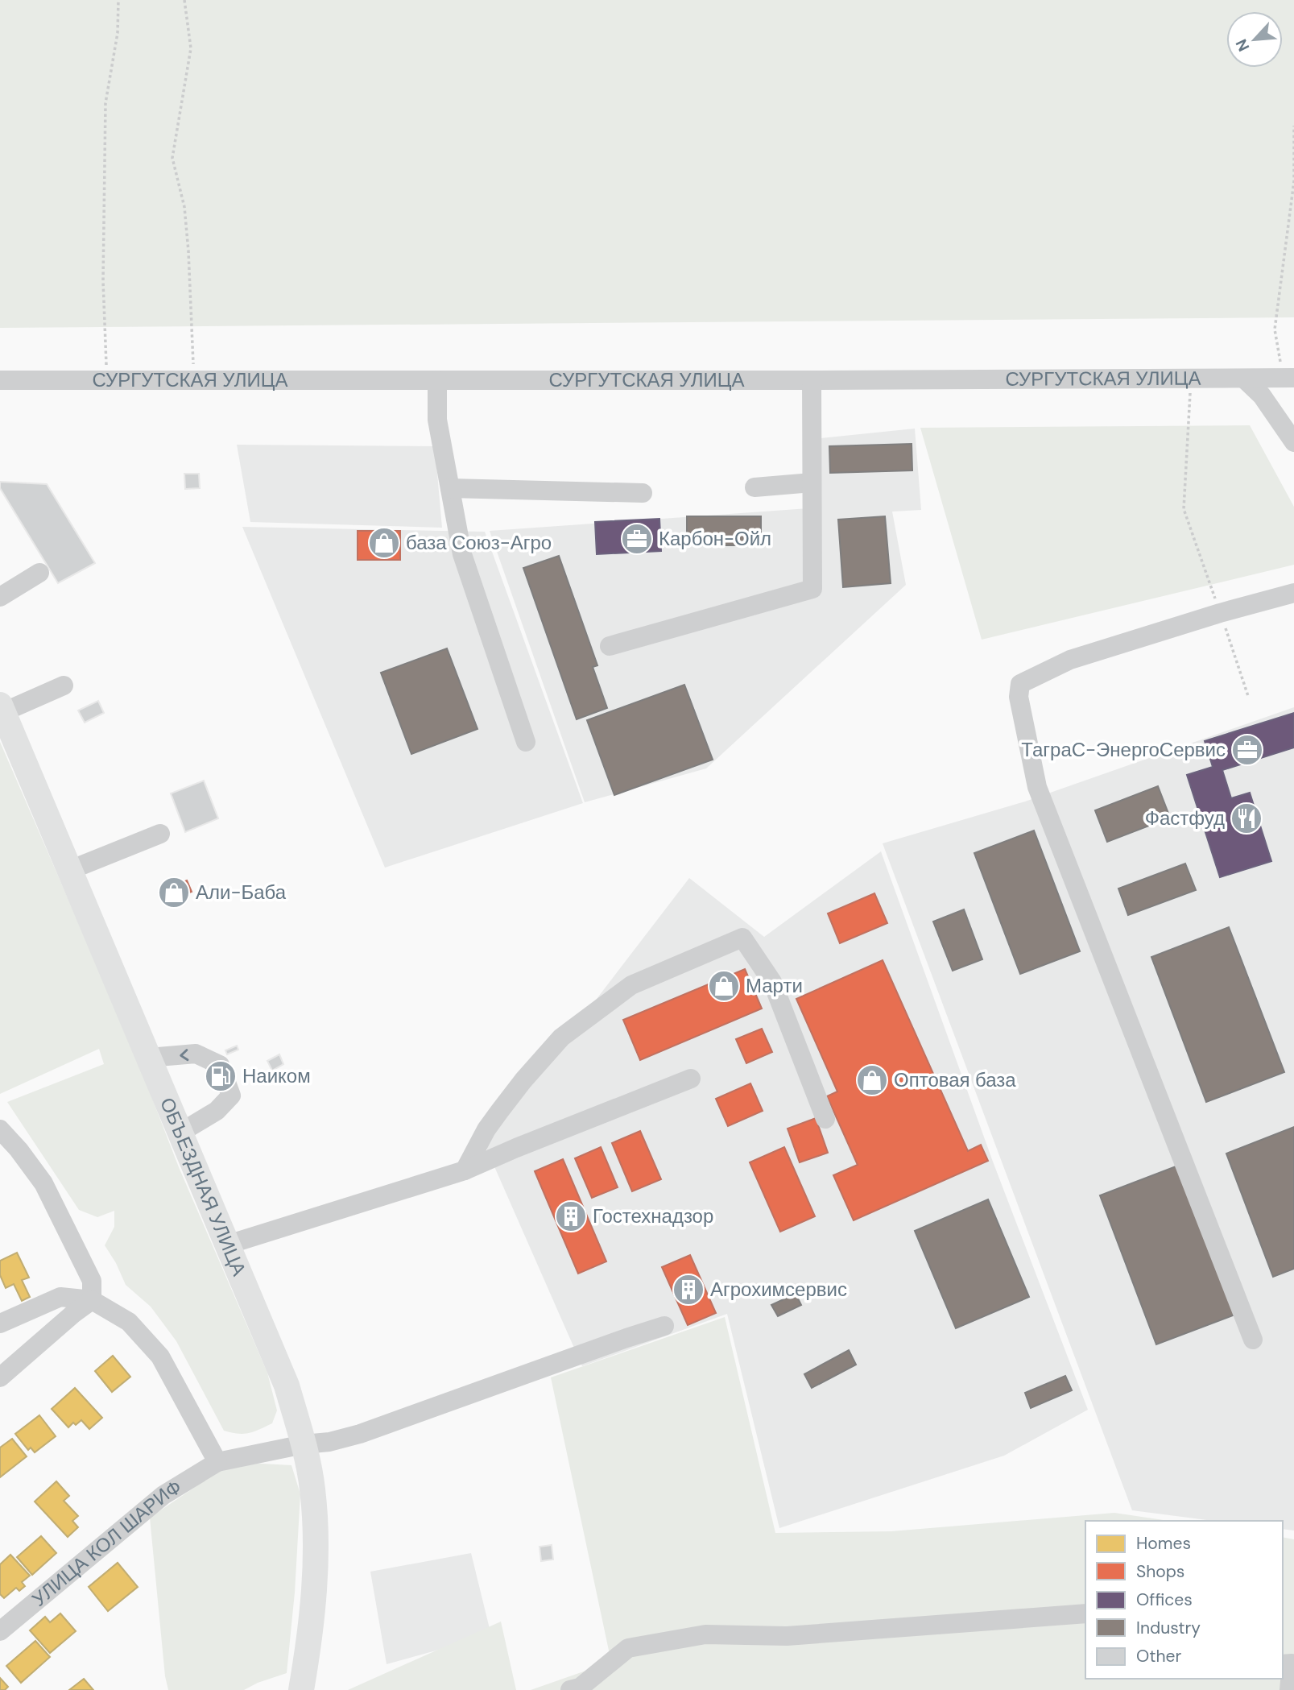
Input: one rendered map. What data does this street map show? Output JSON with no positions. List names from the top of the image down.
{
  "streets": {
    "main road": ["ОБЪЕЗДНАЯ УЛИЦА"],
    "street": ["СУРГУТСКАЯ УЛИЦА", "УЛИЦА КОЛ ШАРИФ"]
  },
  "crossings": [
    ["ОБЪЕЗДНАЯ УЛИЦА", "УЛИЦА КОЛ ШАРИФ"]
  ],
  "places": {
    "office": ["Карбон-Ойл", "ТаграС-ЭнергоСервис"],
    "shop": [
      "база Союз-Агро",
      "Али-Баба",
      "Марти",
      "Оптовая база"
    ],
    "restaurant": ["Фастфуд"],
    "fuel station": ["Наиком"],
    "building": ["Гостехнадзор", "Агрохимсервис"]
  },
  "legend": [
    "Homes",
    "Shops",
    "Offices",
    "Industry",
    "Other"
  ],
  "north": "bottom left"
}
